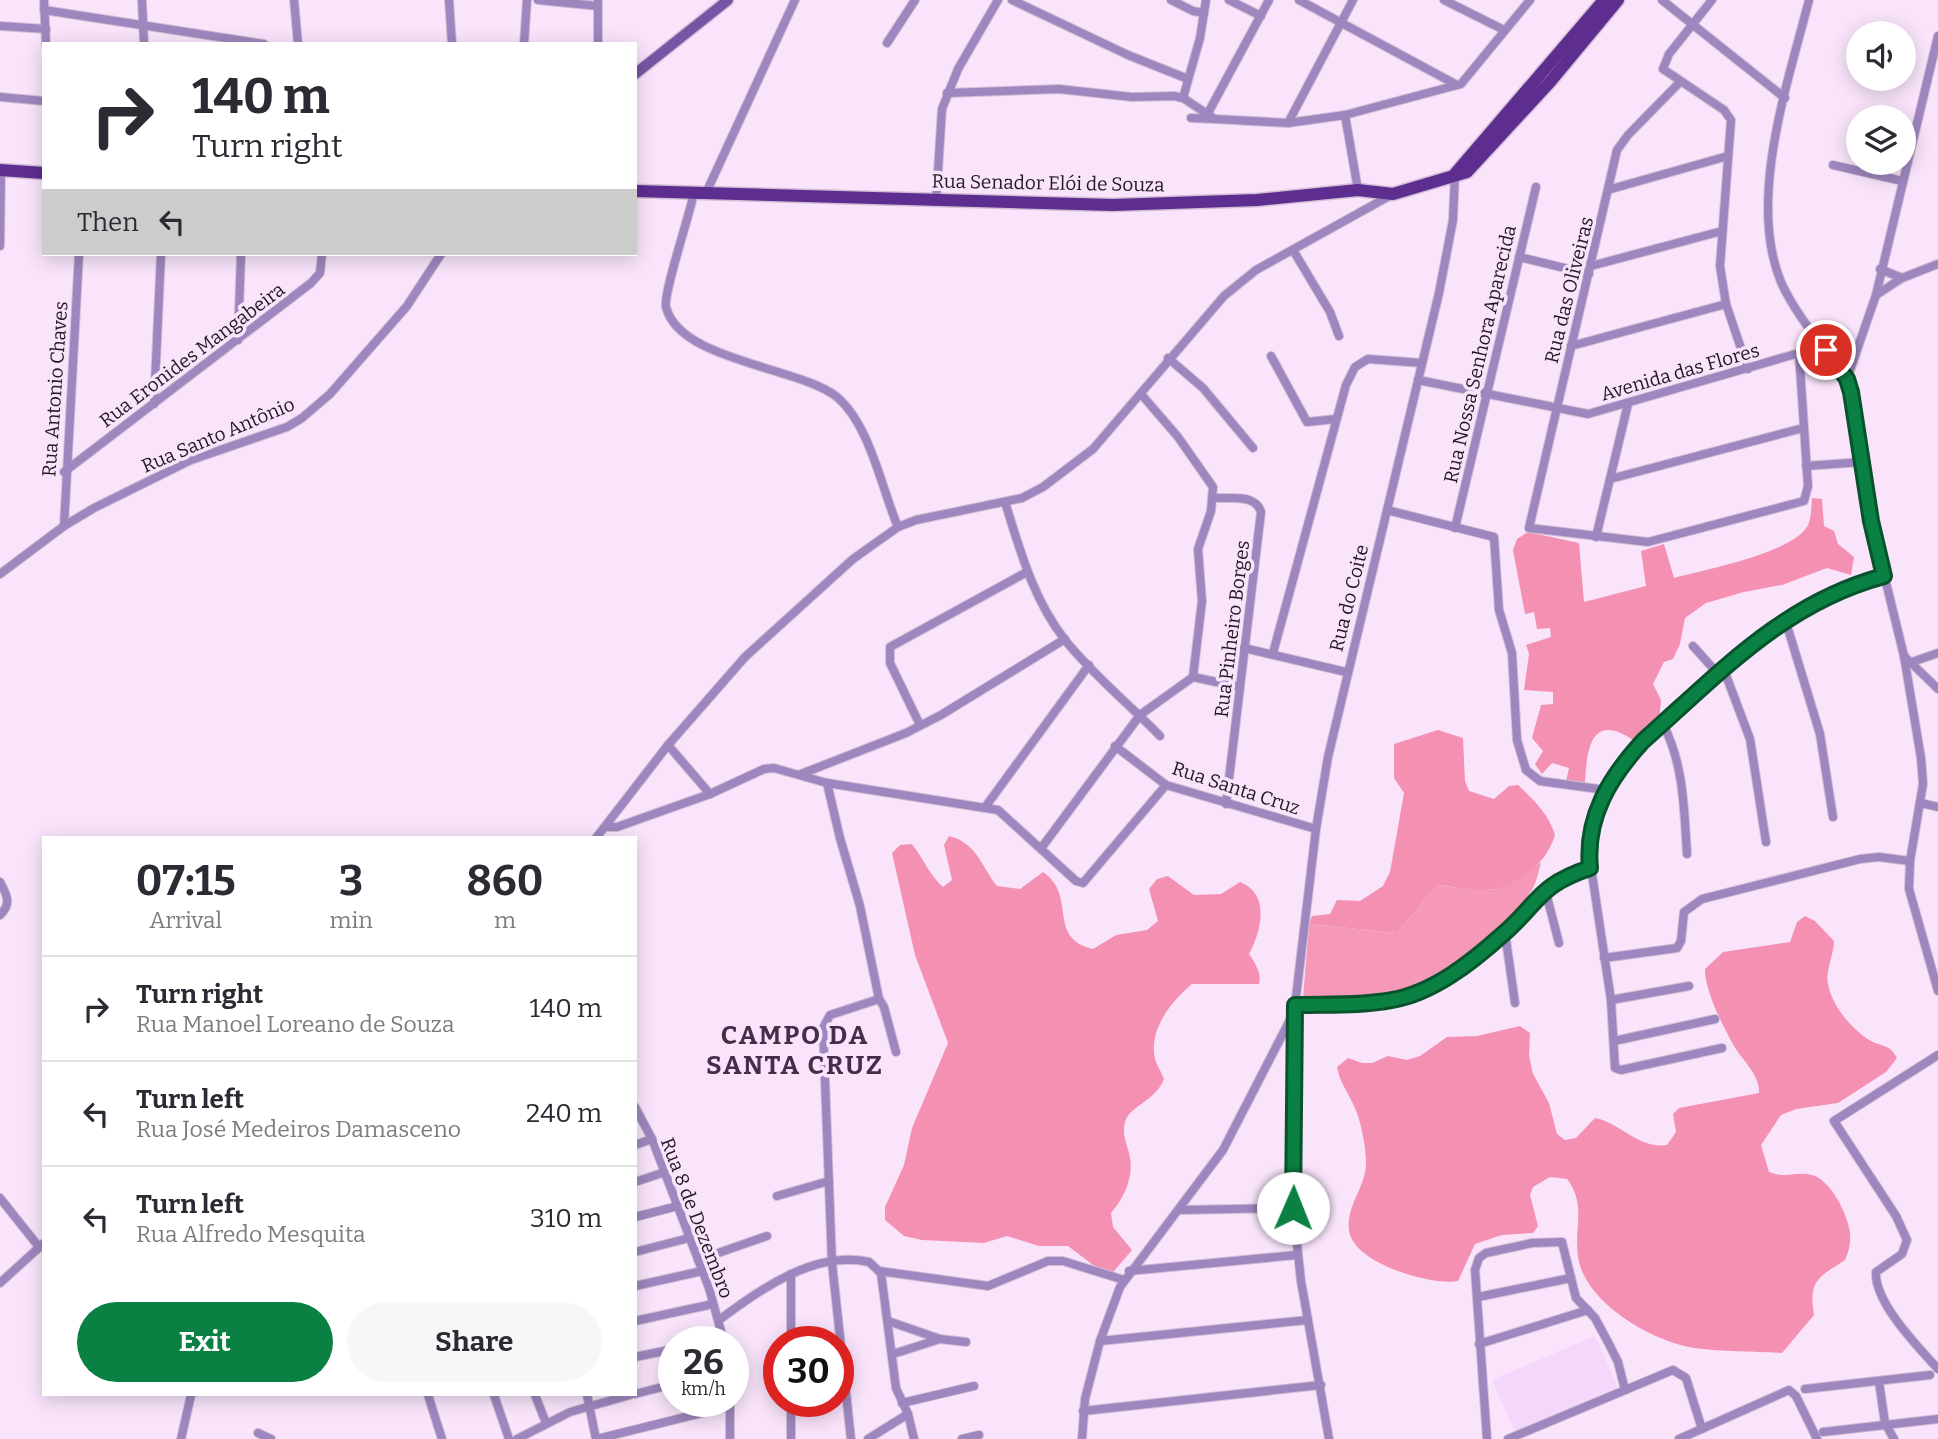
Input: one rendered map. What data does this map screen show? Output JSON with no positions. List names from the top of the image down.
{
  "streets": {
    "main road": ["Rua Senador Elói de Souza"],
    "street": [
      "Rua das Oliveiras",
      "Rua Nossa Senhora Aparecida",
      "Rua Eronides Mangabeira",
      "Avenida das Flores",
      "Rua Antonio Chaves",
      "Rua Santo Antônio",
      "Rua do Coite",
      "Rua Pinheiro Borges",
      "Rua Santa Cruz",
      "Rua 8 de Dezembro"
    ]
  },
  "crossings": [
    ["Rua Senador Elói de Souza", "Rua do Coite"],
    ["Rua das Oliveiras", "Avenida das Flores"],
    ["Rua Nossa Senhora Aparecida", "Avenida das Flores"],
    ["Rua Eronides Mangabeira", "Rua Antonio Chaves"],
    ["Avenida das Flores", "Rua do Coite"],
    ["Rua Antonio Chaves", "Rua Santo Antônio"],
    ["Rua do Coite", "Rua Santa Cruz"],
    ["Rua Pinheiro Borges", "Rua Santa Cruz"]
  ],
  "districts": ["CAMPO DA SANTA CRUZ"],
  "page": {
    "turn": ["140 m", "Turn right"],
    "then": "Then",
    "eta": [
      "07:15",
      "Arrival",
      "3",
      "min",
      "860",
      "m"
    ],
    "list": [
      {
        "name": "Turn right",
        "note": "Rua Manoel Loreano de Souza",
        "value": "140 m"
      },
      {
        "name": "Turn left",
        "note": "Rua José Medeiros Damasceno",
        "value": "240 m"
      },
      {
        "name": "Turn left",
        "note": "Rua Alfredo Mesquita",
        "value": "310 m"
      }
    ],
    "buttons": ["Exit", "Share"],
    "speed": "26 km/h",
    "limit": "30"
  }
}
